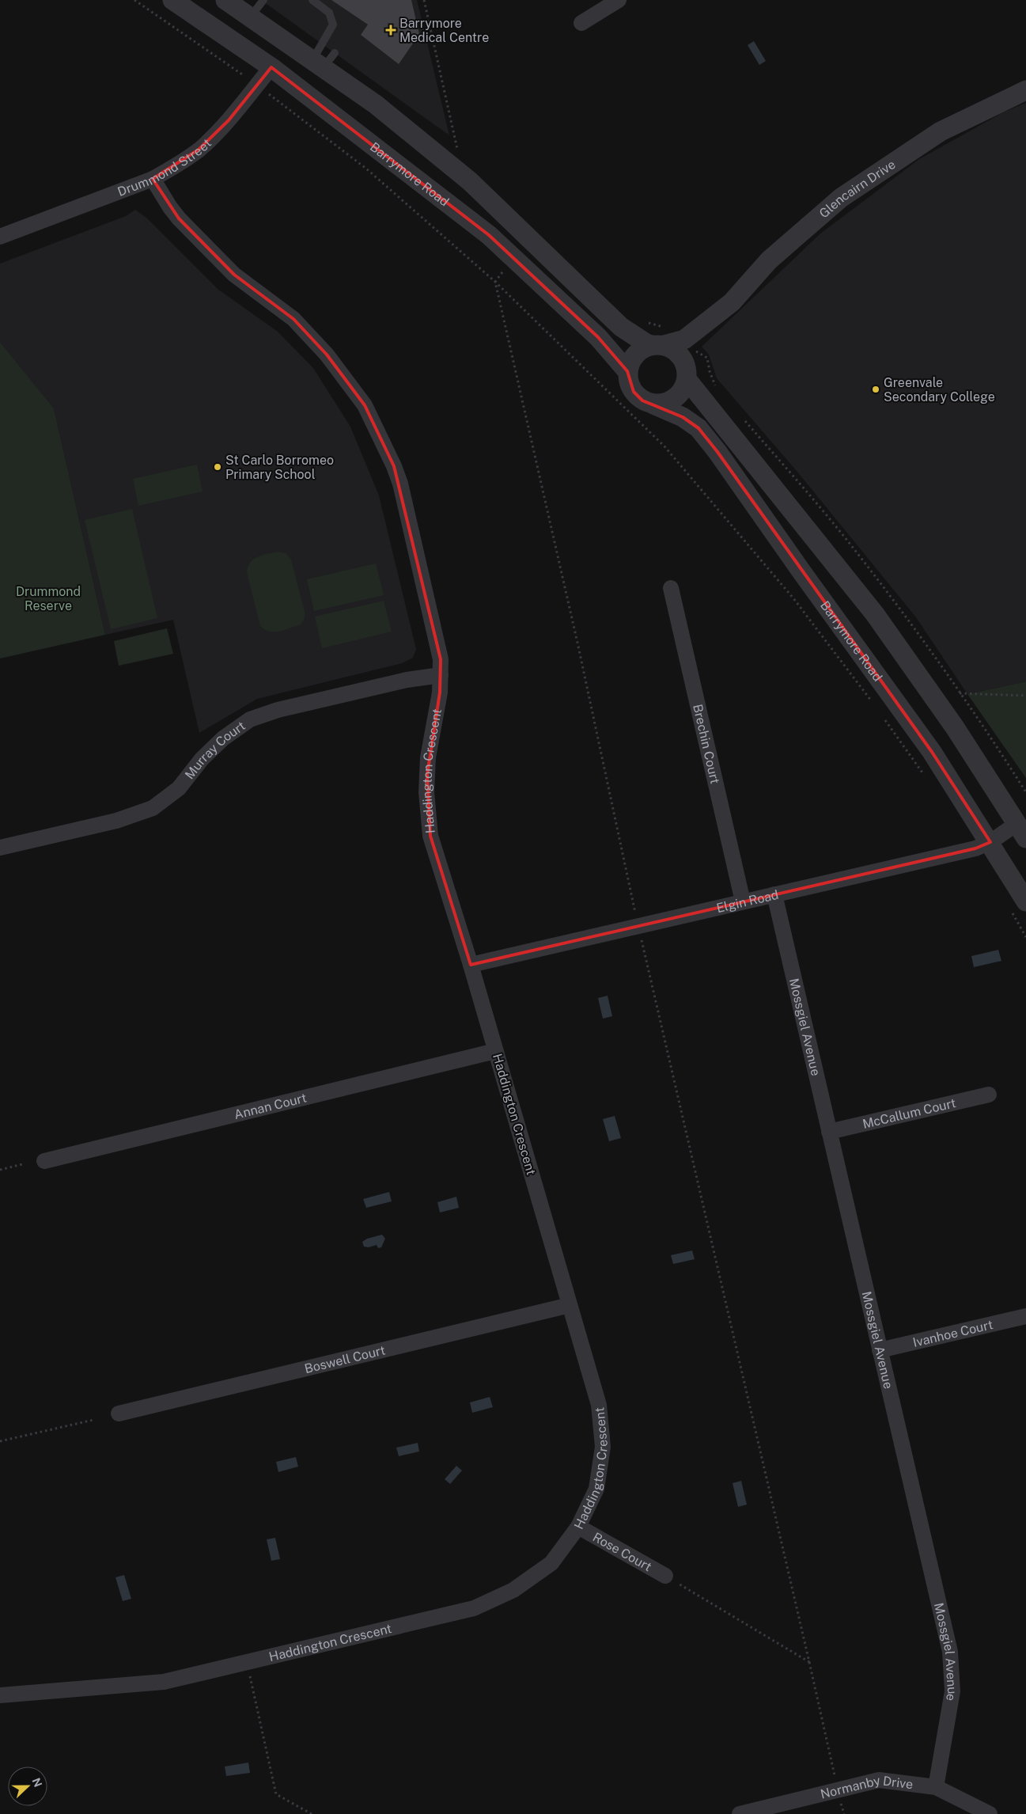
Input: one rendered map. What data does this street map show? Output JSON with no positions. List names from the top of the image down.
{
  "streets": {
    "street": [
      "Drummond Street",
      "Barrymore Road",
      "Glencairn Drive",
      "Brechin Court",
      "Murray Court",
      "Haddington Crescent",
      "Elgin Road",
      "Mossgiel Avenue",
      "Annan Court",
      "McCallum Court",
      "Ivanhoe Court",
      "Boswell Court",
      "Rose Court",
      "Normanby Drive"
    ]
  },
  "crossings": [
    ["Drummond Street", "Barrymore Road"],
    ["Drummond Street", "Haddington Crescent"],
    ["Barrymore Road", "Glencairn Drive"],
    ["Barrymore Road", "Elgin Road"],
    ["Brechin Court", "Elgin Road"],
    ["Murray Court", "Haddington Crescent"],
    ["Haddington Crescent", "Elgin Road"],
    ["Haddington Crescent", "Annan Court"],
    ["Haddington Crescent", "Boswell Court"],
    ["Haddington Crescent", "Rose Court"],
    ["Elgin Road", "Mossgiel Avenue"],
    ["Mossgiel Avenue", "McCallum Court"],
    ["Mossgiel Avenue", "Ivanhoe Court"],
    ["Mossgiel Avenue", "Normanby Drive"]
  ],
  "parks": ["Drummond Reserve"],
  "places": {
    "health": ["Barrymore Medical Centre"],
    "other": ["Greenvale Secondary College", "St Carlo Borromeo Primary School"]
  },
  "north": "right"
}
